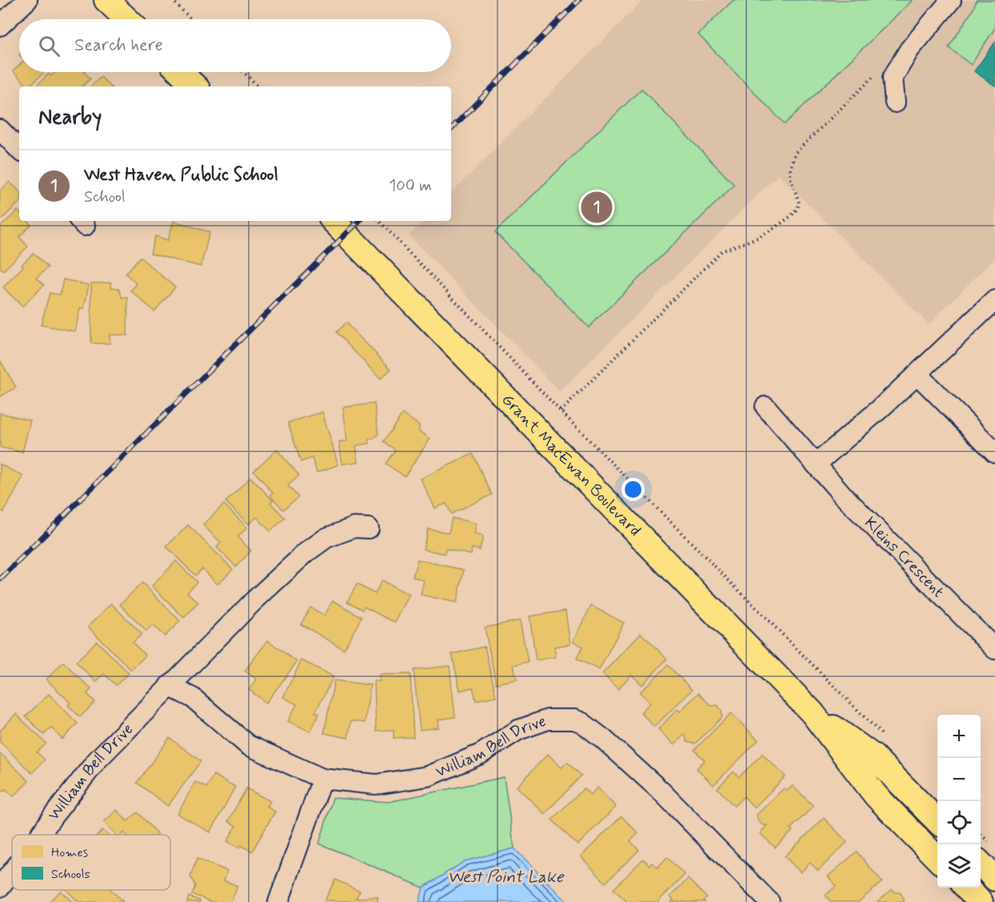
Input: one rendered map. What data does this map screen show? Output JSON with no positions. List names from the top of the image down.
{
  "streets": {
    "main road": ["Grant MacEwan Boulevard"],
    "street": ["Kleins Crescent", "William Bell Drive"]
  },
  "water": ["West Point Lake"],
  "legend": ["Homes", "Schools"],
  "page": {
    "search": "Search here",
    "heading": "Nearby",
    "list": [
      {
        "mark": "1",
        "name": "West Haven Public School",
        "note": "School",
        "value": "100 m"
      }
    ],
    "pins": "1",
    "map_buttons": ["+", "−"]
  }
}
